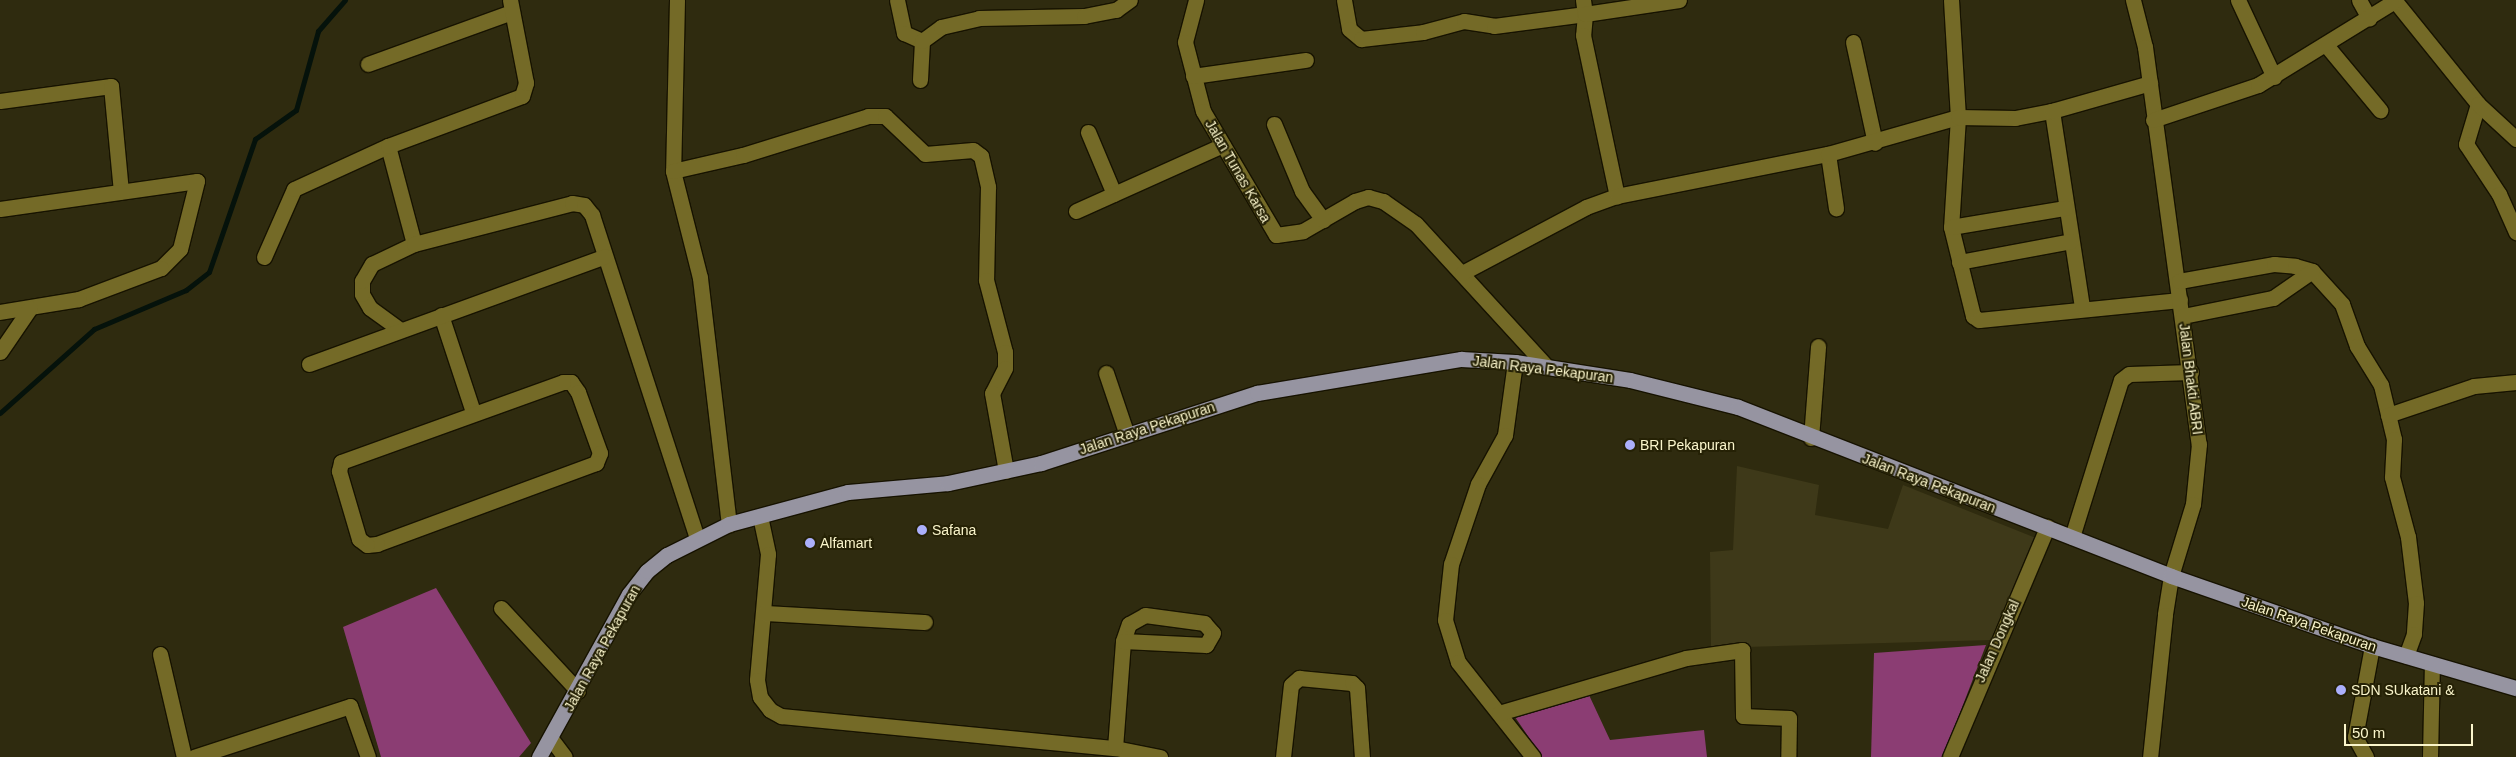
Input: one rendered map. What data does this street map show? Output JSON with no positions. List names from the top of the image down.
{
  "streets": {
    "main road": ["Jalan Raya Pekapuran"],
    "street": ["Jalan Tunas Karsa", "Jalan Bhakti ABRI", "Jalan Dongkal"]
  },
  "crossings": [
    ["Jalan Tunas Karsa", "Jalan Raya Pekapuran"],
    ["Jalan Raya Pekapuran", "Jalan Bhakti ABRI"],
    ["Jalan Raya Pekapuran", "Jalan Dongkal"]
  ],
  "places": [
    "BRI Pekapuran",
    "Safana",
    "Alfamart",
    "SDN SUkatani &"
  ],
  "scale_bar": "50 m"
}
